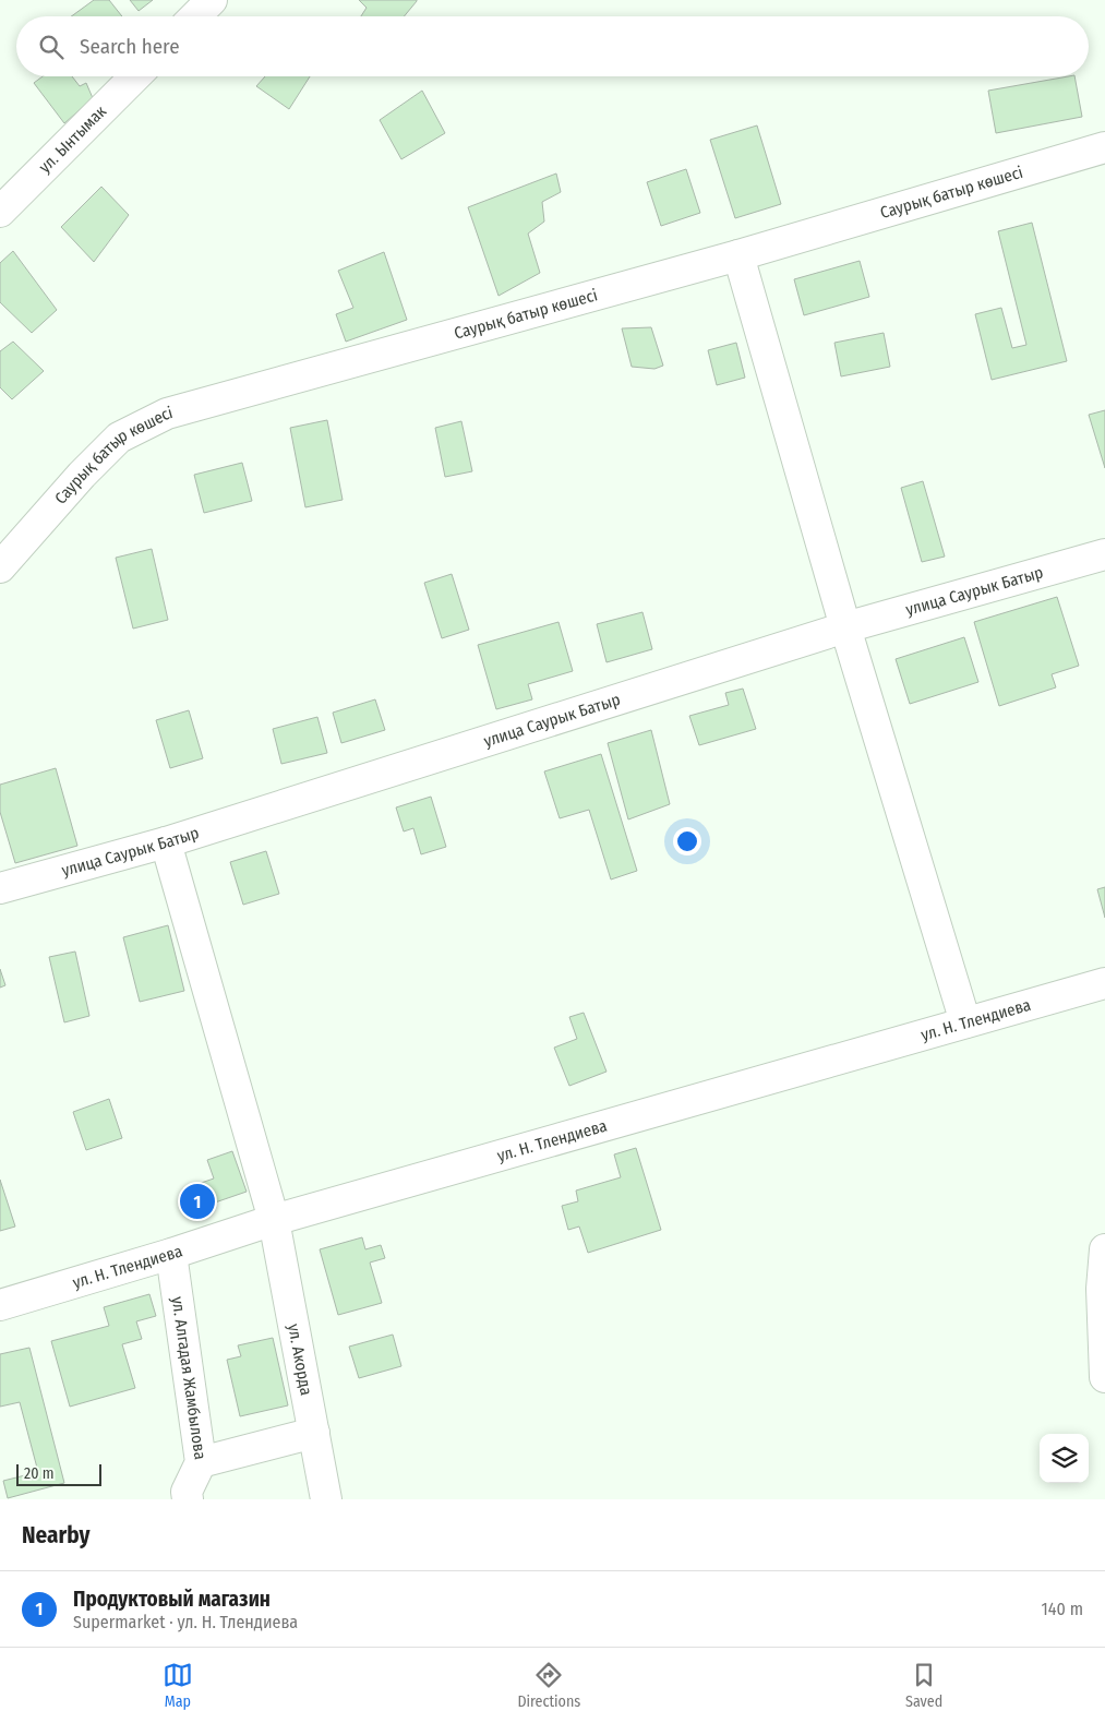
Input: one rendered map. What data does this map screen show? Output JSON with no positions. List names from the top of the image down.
{
  "streets": {
    "street": [
      "ул. Ынтымак",
      "Саурық батыр көшесі",
      "улица Саурык Батыр",
      "ул. Н. Тлендиева",
      "ул. Акорда",
      "ул. Алгадая Жамбылова"
    ]
  },
  "crossings": [
    ["улица Саурык Батыр", "ул. Акорда"],
    ["ул. Н. Тлендиева", "ул. Акорда"],
    ["ул. Н. Тлендиева", "ул. Алгадая Жамбылова"]
  ],
  "scale_bar": "20 m",
  "page": {
    "search": "Search here",
    "pins": "1",
    "scale": "20 m",
    "heading": "Nearby",
    "list": [
      {
        "mark": "1",
        "name": "Продуктовый магазин",
        "note": "Supermarket · ул. Н. Тлендиева",
        "value": "140 m"
      }
    ],
    "nav": ["Map", "Directions", "Saved"]
  }
}
